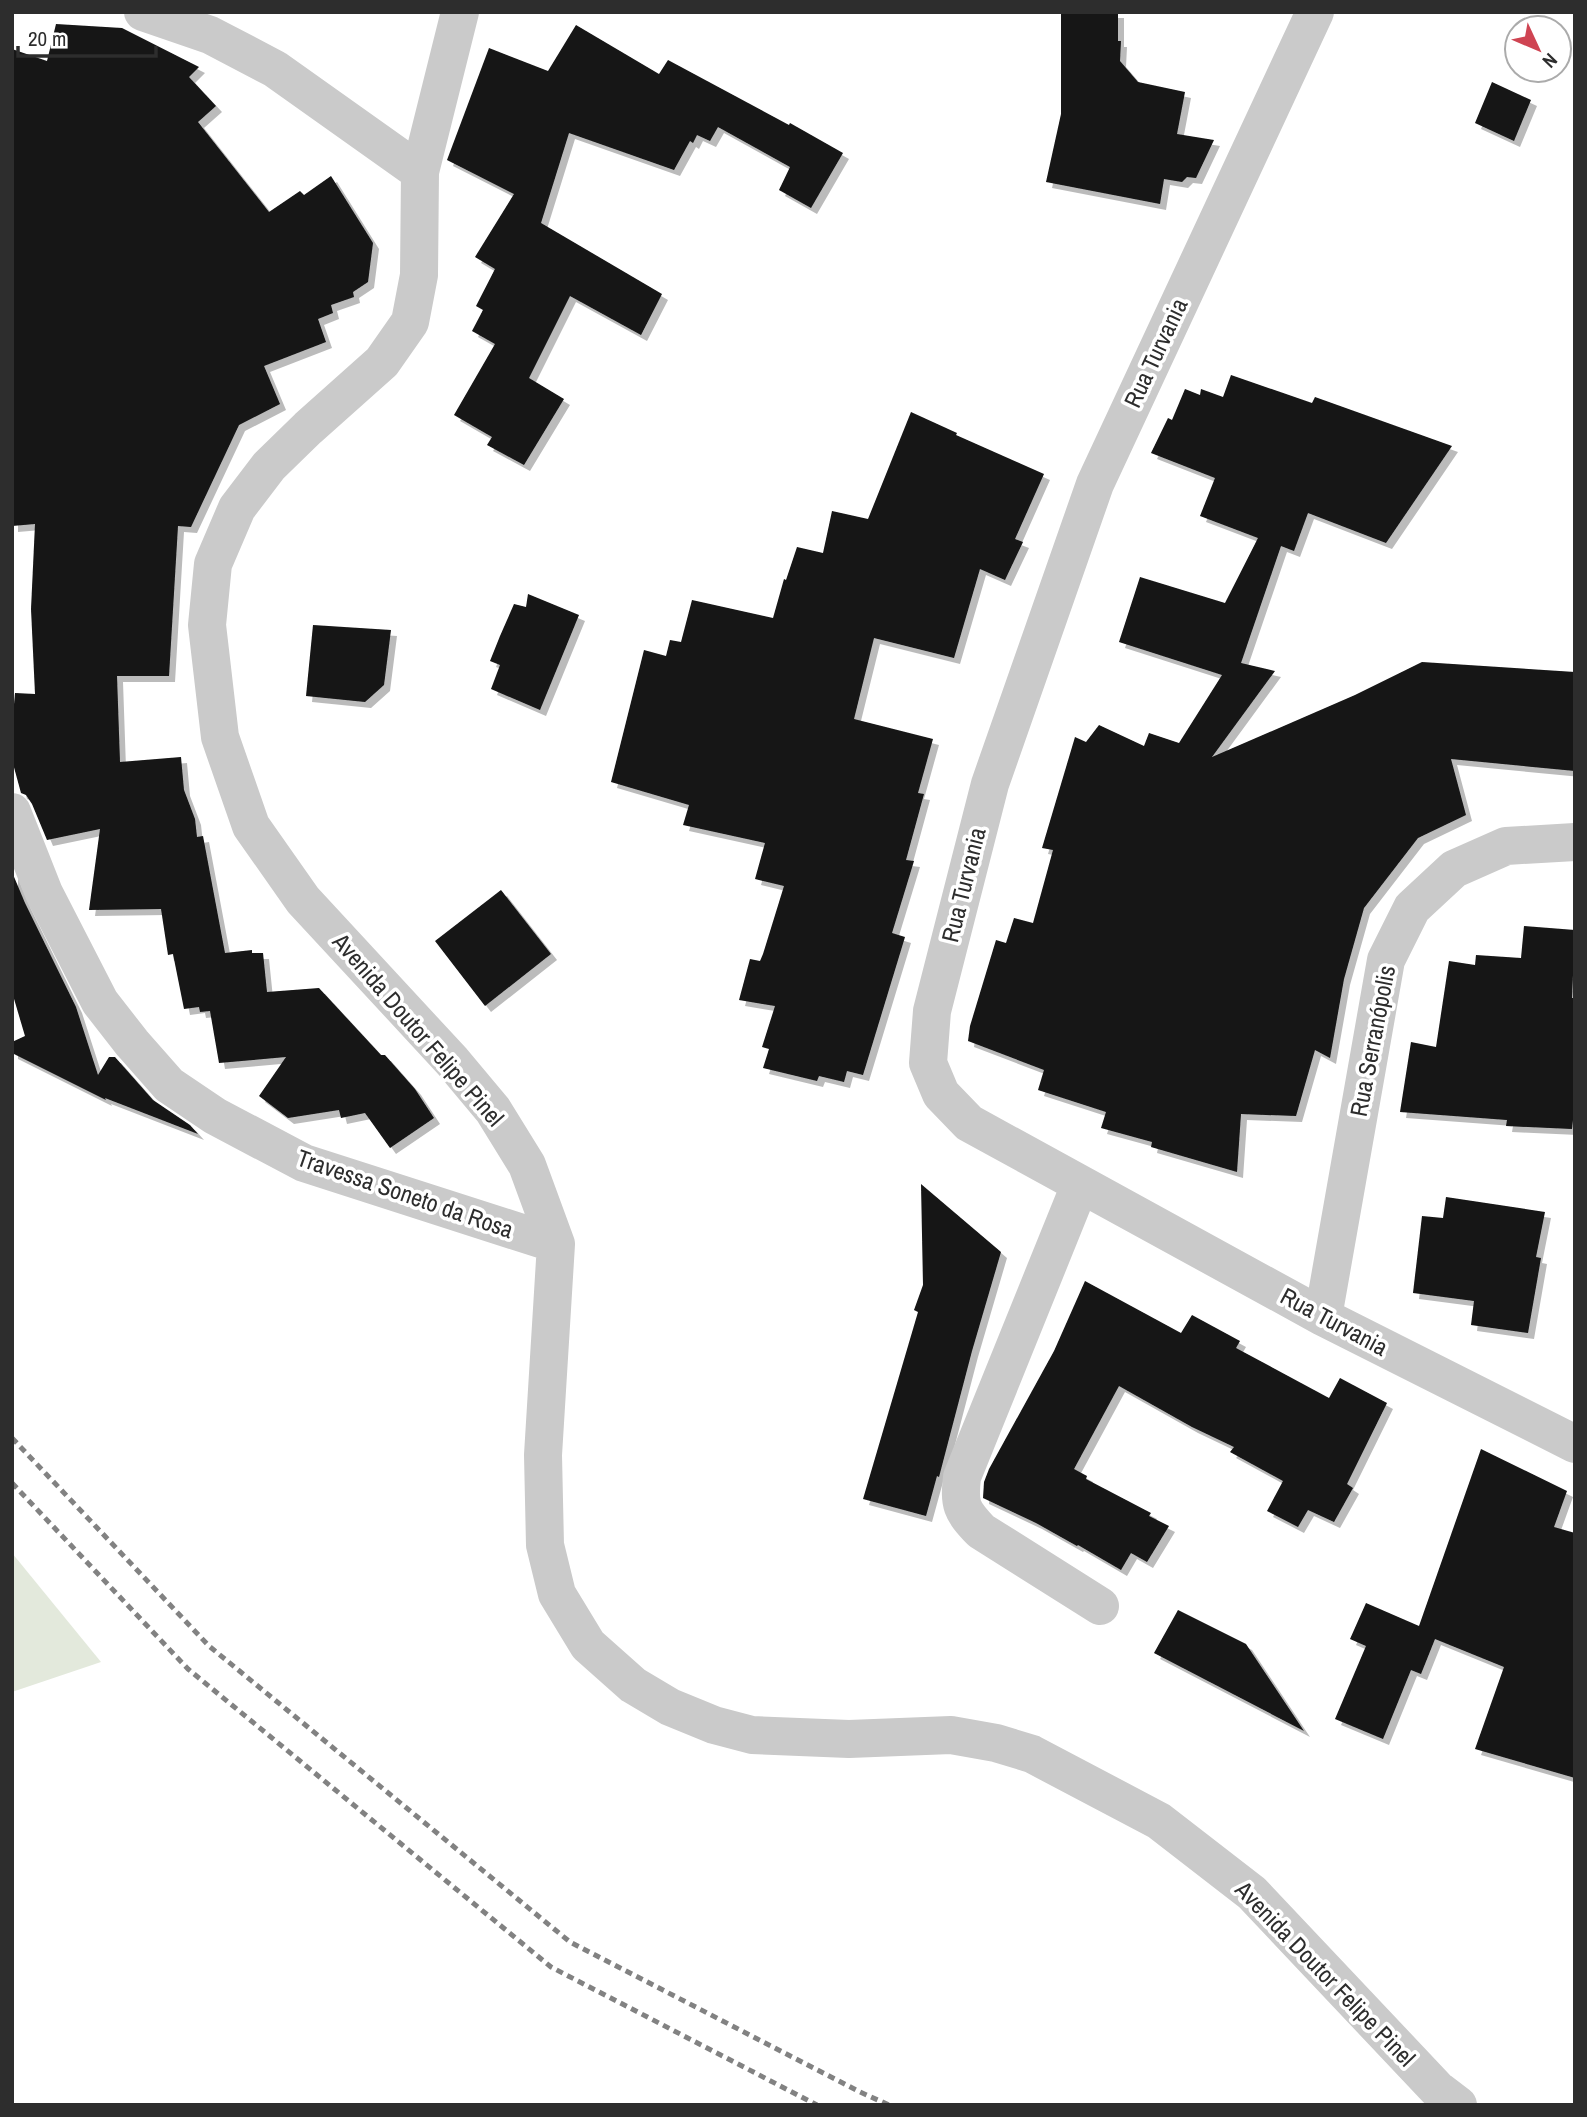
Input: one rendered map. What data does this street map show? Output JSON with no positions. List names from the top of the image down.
{
  "streets": {
    "street": [
      "Rua Turvania",
      "Avenida Doutor Felipe Pinel",
      "Rua Serranópolis",
      "Travessa Soneto da Rosa"
    ]
  },
  "crossings": [
    ["Rua Turvania", "Rua Serranópolis"],
    ["Avenida Doutor Felipe Pinel", "Travessa Soneto da Rosa"]
  ],
  "scale_bar": "20 m",
  "north": "bottom right"
}
